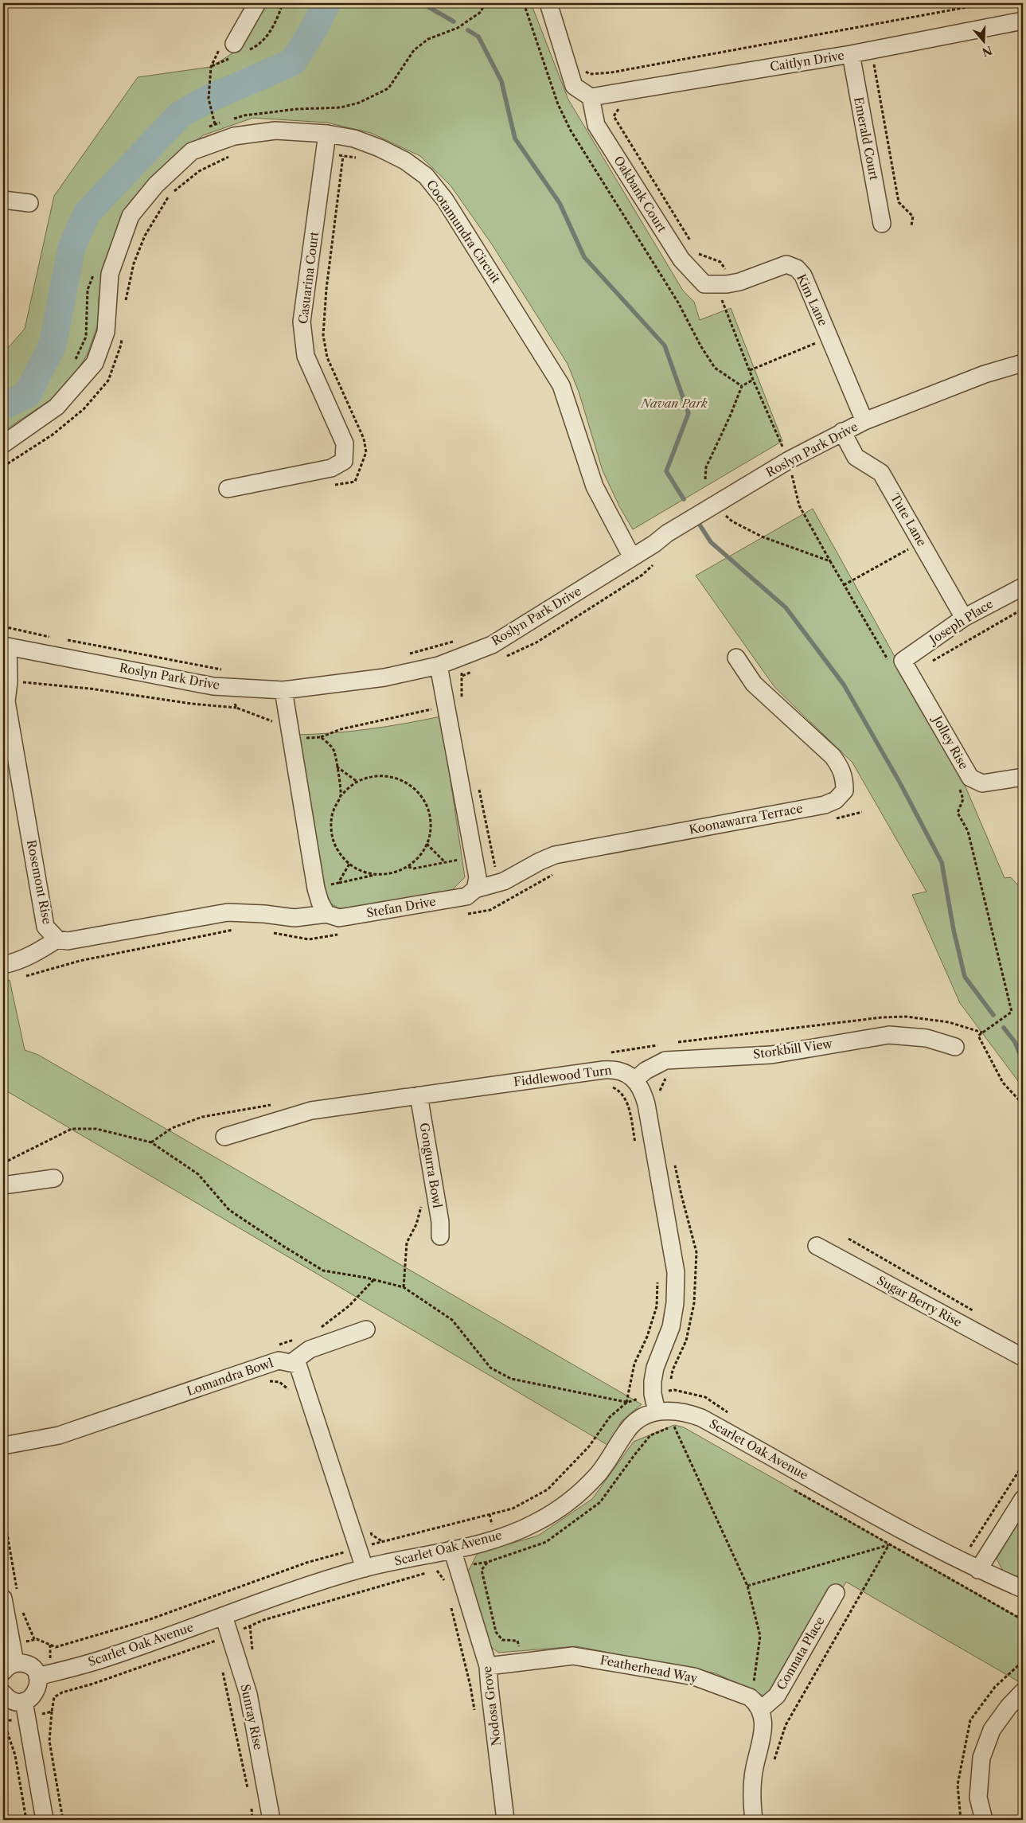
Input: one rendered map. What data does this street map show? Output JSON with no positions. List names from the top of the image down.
{
  "streets": {
    "street": [
      "Caitlyn Drive",
      "Emerald Court",
      "Oakbank Court",
      "Cootamundra Circuit",
      "Casuarina Court",
      "Kim Lane",
      "Roslyn Park Drive",
      "Tute Lane",
      "Joseph Place",
      "Jolley Rise",
      "Koonawarra Terrace",
      "Rosemont Rise",
      "Stefan Drive",
      "Storkbill View",
      "Fiddlewood Turn",
      "Gongurra Bowl",
      "Sugar Berry Rise",
      "Lomandra Bowl",
      "Scarlet Oak Avenue",
      "Connata Place",
      "Featherhead Way",
      "Nodosa Grove",
      "Sunray Rise"
    ]
  },
  "crossings": [
    ["Caitlyn Drive", "Emerald Court"],
    ["Caitlyn Drive", "Oakbank Court"],
    ["Oakbank Court", "Kim Lane"],
    ["Cootamundra Circuit", "Casuarina Court"],
    ["Cootamundra Circuit", "Roslyn Park Drive"],
    ["Kim Lane", "Roslyn Park Drive"],
    ["Roslyn Park Drive", "Tute Lane"],
    ["Roslyn Park Drive", "Rosemont Rise"],
    ["Tute Lane", "Joseph Place"],
    ["Joseph Place", "Jolley Rise"],
    ["Koonawarra Terrace", "Stefan Drive"],
    ["Rosemont Rise", "Stefan Drive"],
    ["Storkbill View", "Fiddlewood Turn"],
    ["Fiddlewood Turn", "Gongurra Bowl"],
    ["Fiddlewood Turn", "Scarlet Oak Avenue"],
    ["Lomandra Bowl", "Scarlet Oak Avenue"],
    ["Scarlet Oak Avenue", "Nodosa Grove"],
    ["Scarlet Oak Avenue", "Sunray Rise"],
    ["Connata Place", "Featherhead Way"],
    ["Featherhead Way", "Nodosa Grove"]
  ],
  "parks": ["Navan Park"],
  "north": "bottom"
}
